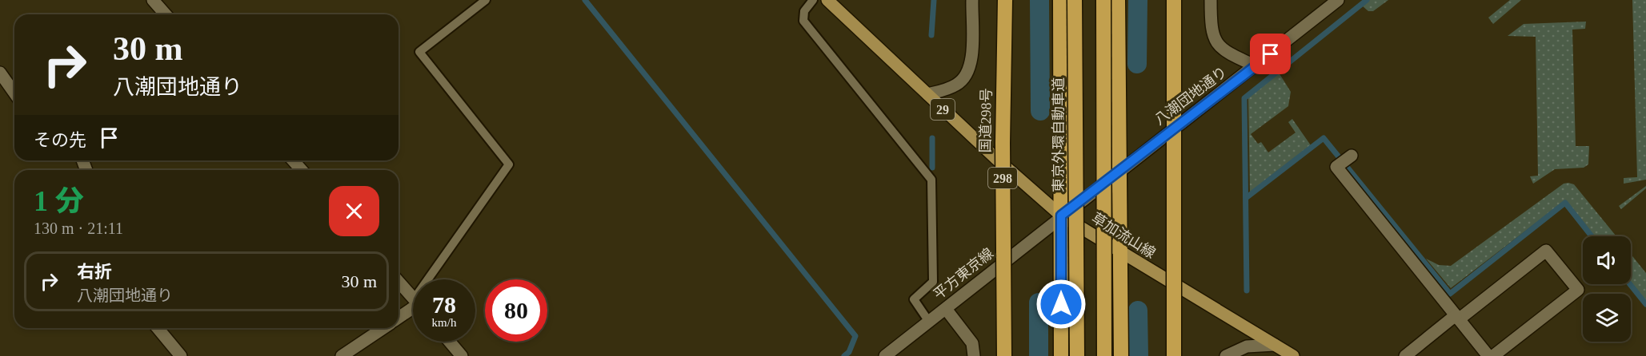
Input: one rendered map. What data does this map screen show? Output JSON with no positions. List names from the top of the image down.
{
  "streets": {
    "highway": ["国道298号", "東京外環自動車道", "298"],
    "main road": ["29", "草加流山線"],
    "street": ["八潮団地通り", "平方東京線"]
  },
  "crossings": [
    ["八潮団地通り", "草加流山線"],
    ["八潮団地通り", "平方東京線"],
    ["草加流山線", "平方東京線"]
  ],
  "page": {
    "turn": ["30 m", "八潮団地通り"],
    "then": "その先",
    "heading": ["1 分", "130 m · 21:11"],
    "list": [
      {
        "name": "右折",
        "note": "八潮団地通り",
        "value": "30 m"
      }
    ],
    "speed": "78 km/h",
    "limit": "80"
  }
}
